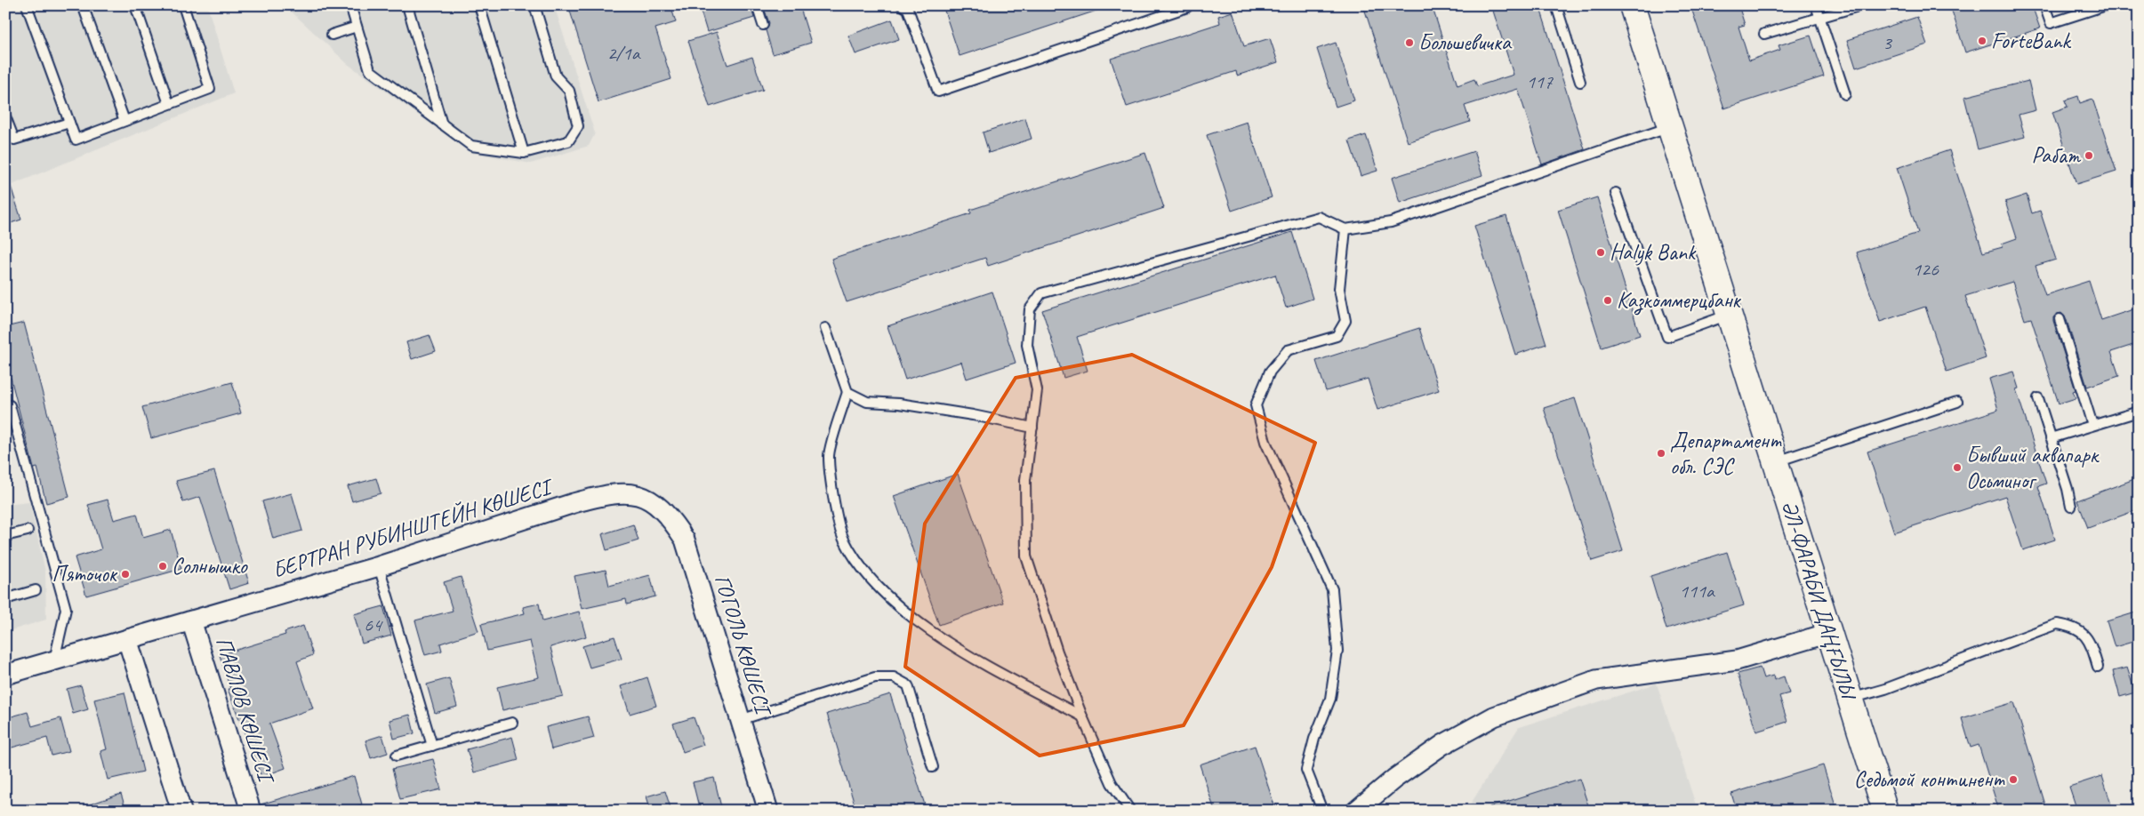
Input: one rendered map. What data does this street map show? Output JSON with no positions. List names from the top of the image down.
{
  "streets": {
    "main road": ["ӘЛ-ФАРАБИ ДАҢҒЫЛЫ"],
    "street": ["БЕРТРАН РУБИНШТЕЙН КӨШЕСІ", "ГОГОЛЬ КӨШЕСІ", "ПАВЛОВ КӨШЕСІ"]
  },
  "crossings": [
    ["БЕРТРАН РУБИНШТЕЙН КӨШЕСІ", "ГОГОЛЬ КӨШЕСІ"],
    ["БЕРТРАН РУБИНШТЕЙН КӨШЕСІ", "ПАВЛОВ КӨШЕСІ"]
  ],
  "places": [
    "ForteBank",
    "Большевичка",
    "Рабат",
    "Halyk Bank",
    "Казкоммерцбанк",
    "Департамент обл. СЭС",
    "Бывший аквапарк Осьминог",
    "Солнышко",
    "Пяточок",
    "Седьмой континент"
  ],
  "house_numbers": [
    "3",
    "2/1а",
    "117",
    "126",
    "111а",
    "64"
  ]
}
